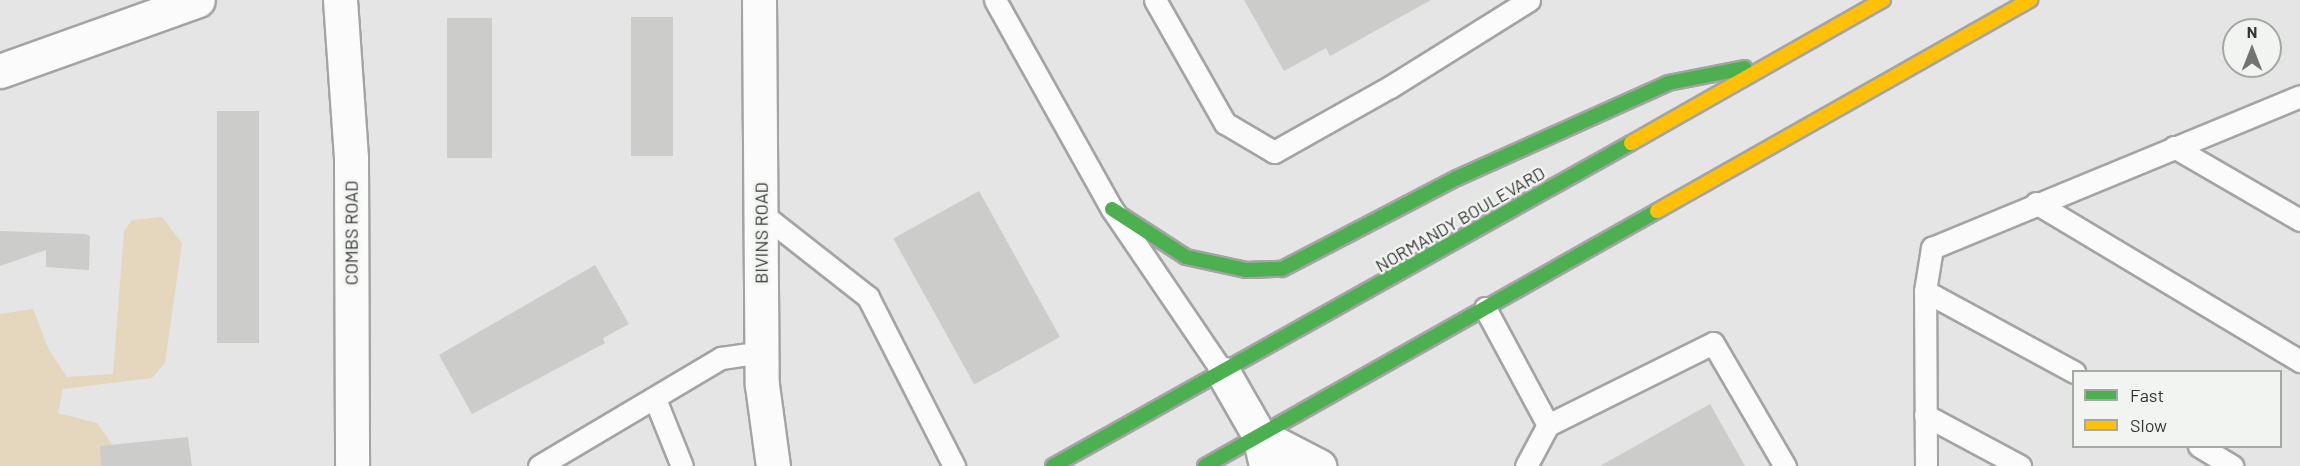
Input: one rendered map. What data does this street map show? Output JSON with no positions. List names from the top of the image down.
{
  "streets": {
    "main road": ["NORMANDY BOULEVARD"],
    "street": ["COMBS ROAD", "BIVINS ROAD"]
  },
  "legend": ["Fast", "Slow"],
  "north": "top"
}
